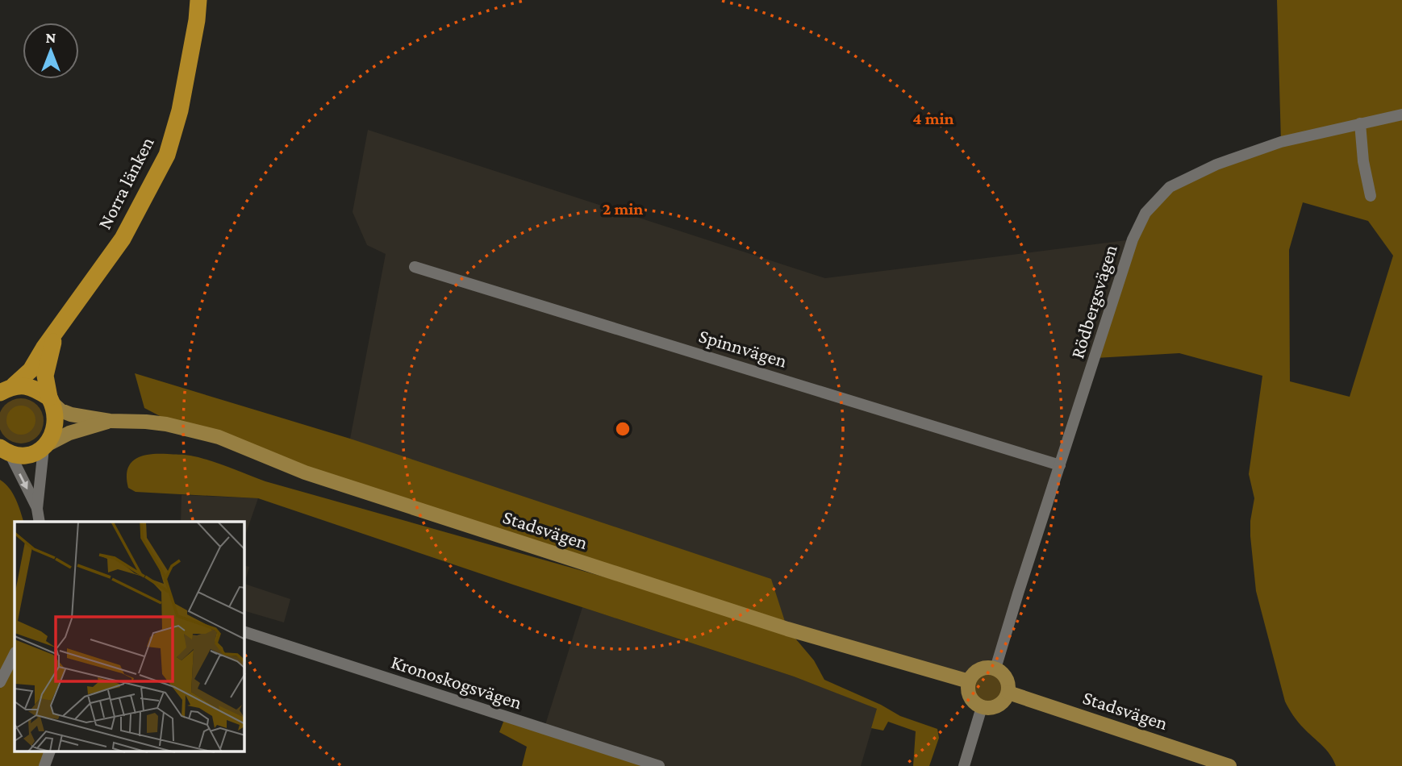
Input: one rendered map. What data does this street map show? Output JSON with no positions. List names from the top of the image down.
{
  "streets": {
    "highway": ["Norra länken"],
    "main road": ["Stadsvägen"],
    "street": ["Rödbergsvägen", "Spinnvägen", "Kronoskogsvägen"]
  },
  "crossings": [
    ["Norra länken", "Stadsvägen"],
    ["Rödbergsvägen", "Spinnvägen"],
    ["Rödbergsvägen", "Stadsvägen"]
  ],
  "north": "top",
  "rings": ["4 min", "2 min"]
}
